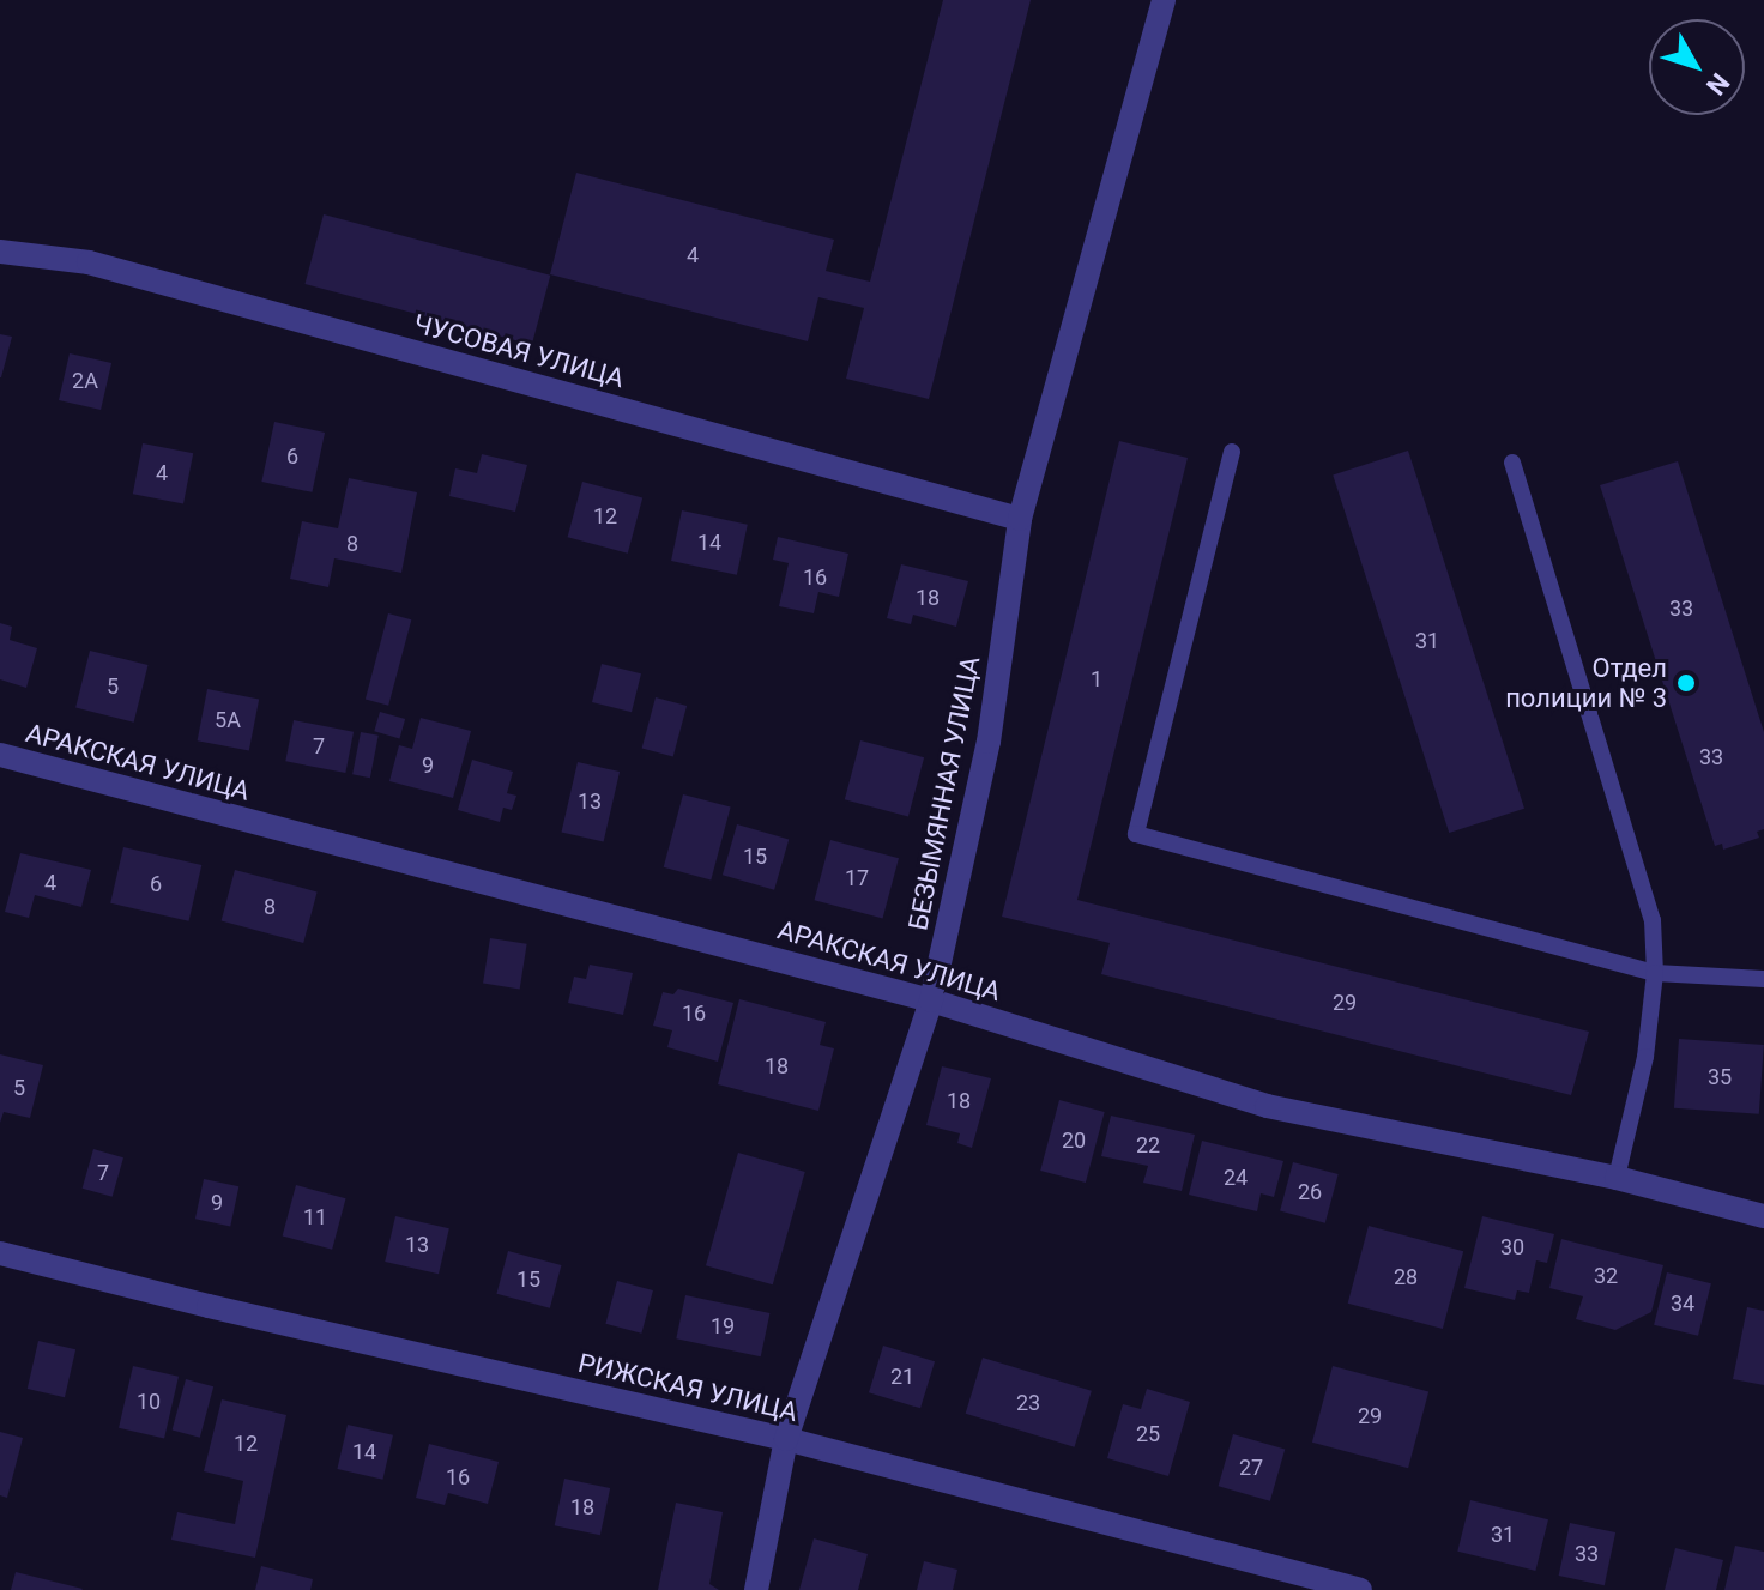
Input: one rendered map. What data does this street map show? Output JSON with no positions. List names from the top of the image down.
{
  "streets": {
    "street": [
      "ЧУСОВАЯ УЛИЦА",
      "АРАКСКАЯ УЛИЦА",
      "БЕЗЫМЯННАЯ УЛИЦА",
      "РИЖСКАЯ УЛИЦА"
    ]
  },
  "crossings": [
    ["ЧУСОВАЯ УЛИЦА", "БЕЗЫМЯННАЯ УЛИЦА"],
    ["АРАКСКАЯ УЛИЦА", "БЕЗЫМЯННАЯ УЛИЦА"],
    ["БЕЗЫМЯННАЯ УЛИЦА", "РИЖСКАЯ УЛИЦА"]
  ],
  "places": ["Отдел полиции № 3"],
  "house_numbers": [
    "4",
    "2А",
    "6",
    "4",
    "12",
    "14",
    "8",
    "16",
    "18",
    "33",
    "31",
    "1",
    "5",
    "5А",
    "7",
    "33",
    "9",
    "13",
    "15",
    "17",
    "4",
    "6",
    "8",
    "29",
    "16",
    "18",
    "35",
    "5",
    "18",
    "20",
    "22",
    "7",
    "24",
    "26",
    "9",
    "11",
    "13",
    "30",
    "32",
    "28",
    "15",
    "34",
    "19",
    "21",
    "10",
    "23",
    "29",
    "25",
    "12",
    "14",
    "27",
    "16",
    "18",
    "31",
    "33"
  ],
  "north": "bottom right"
}
